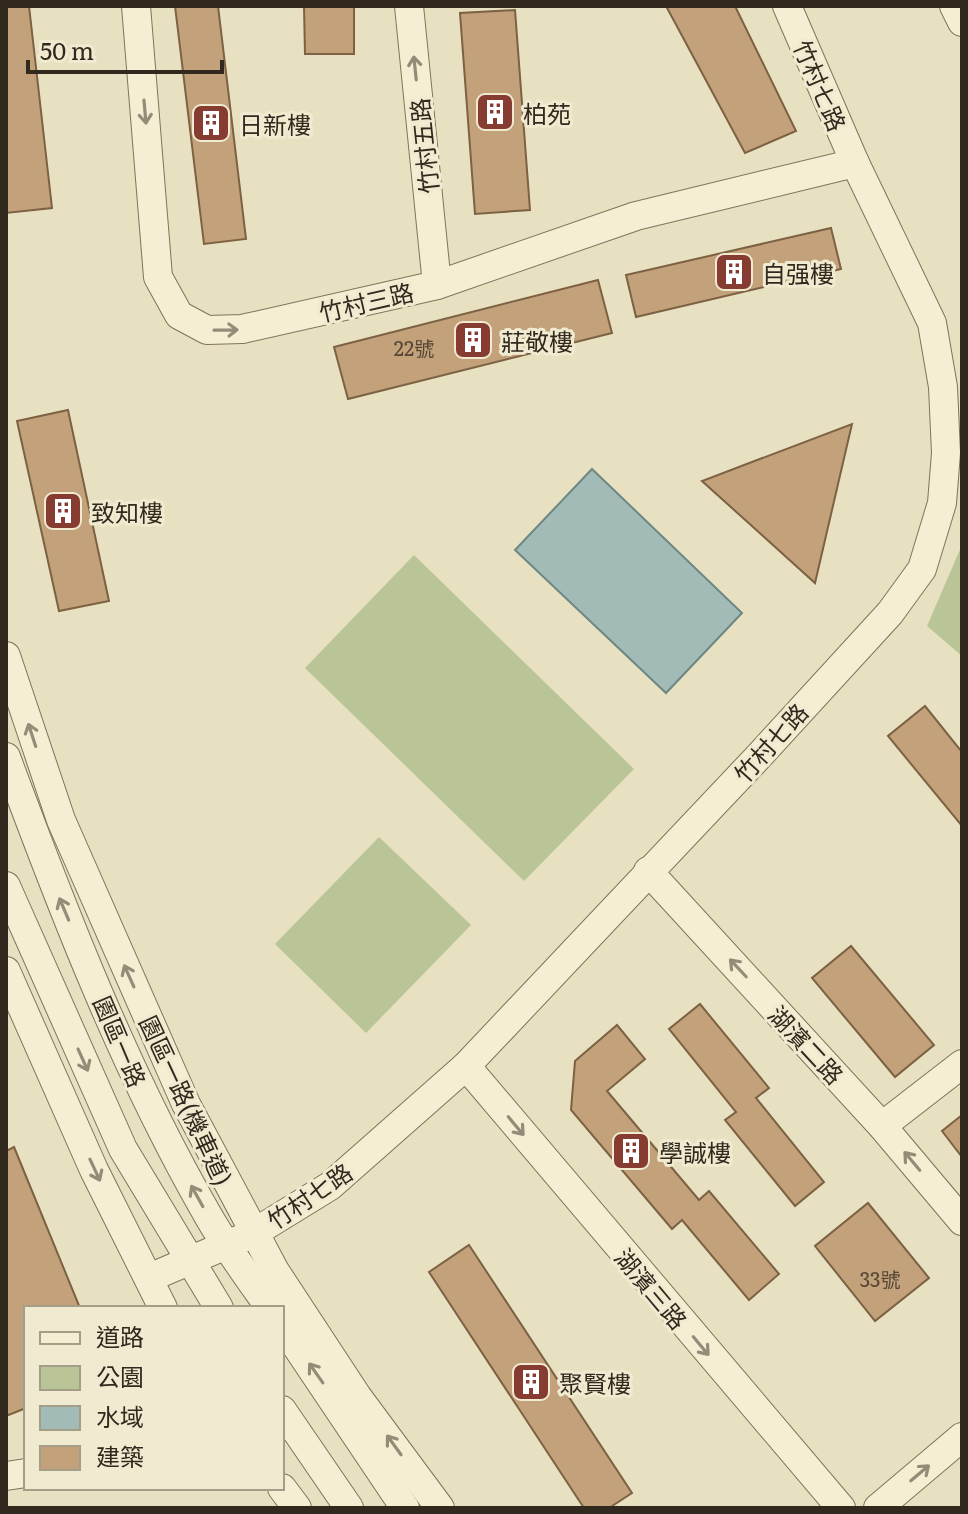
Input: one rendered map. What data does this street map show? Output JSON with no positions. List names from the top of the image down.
{
  "streets": {
    "street": [
      "竹村七路",
      "竹村五路",
      "竹村三路",
      "園區一路",
      "湖濱二路",
      "園區一路(機車道)",
      "湖濱三路"
    ]
  },
  "crossings": [
    ["竹村七路", "竹村三路"],
    ["竹村七路", "園區一路"],
    ["竹村七路", "湖濱二路"],
    ["竹村七路", "園區一路(機車道)"],
    ["竹村七路", "湖濱三路"],
    ["竹村五路", "竹村三路"]
  ],
  "one_way": ["竹村五路", "湖濱二路", "湖濱三路"],
  "places": {
    "building": [
      "柏苑",
      "日新樓",
      "自强樓",
      "莊敬樓",
      "致知樓",
      "學誠樓",
      "聚賢樓"
    ]
  },
  "house_numbers": ["22號", "33號"],
  "legend": [
    "道路",
    "公園",
    "水域",
    "建築"
  ],
  "scale_bar": "50 m"
}
